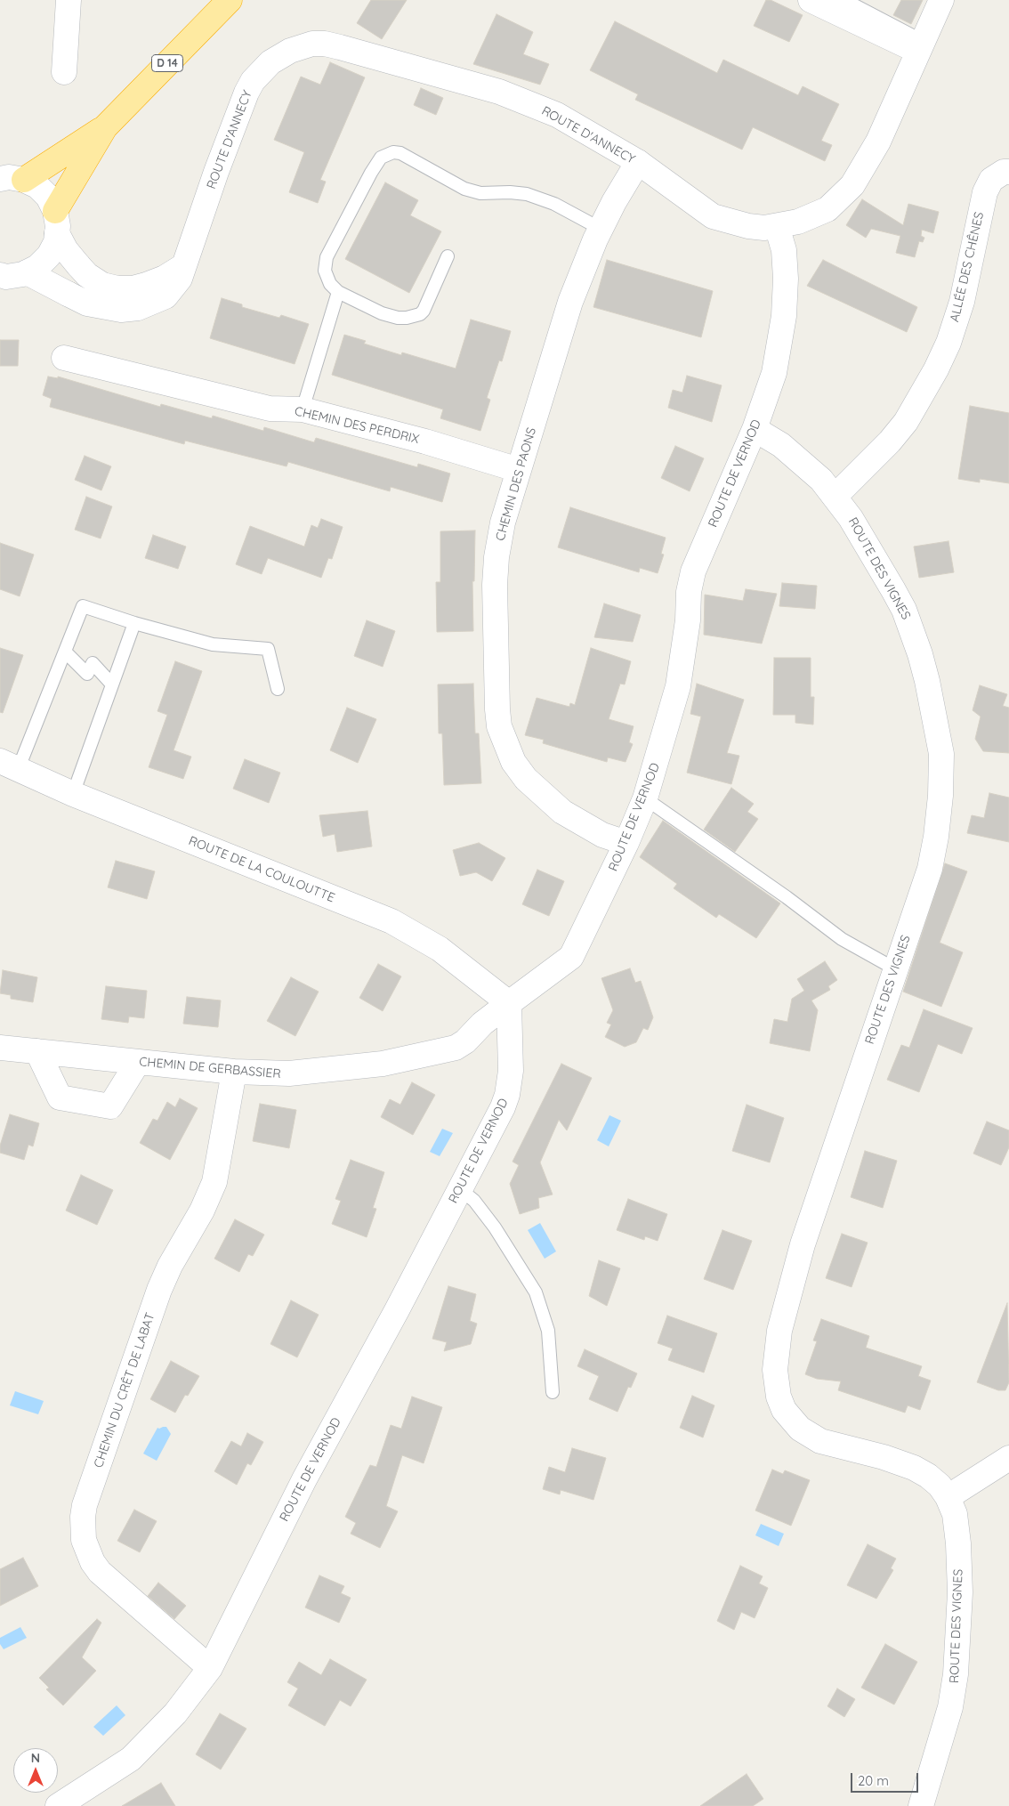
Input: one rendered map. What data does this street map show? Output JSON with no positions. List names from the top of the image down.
{
  "streets": {
    "highway": ["D 14"],
    "street": [
      "ROUTE D'ANNECY",
      "ALLÉE DES CHÊNES",
      "CHEMIN DES PERDRIX",
      "ROUTE DE VERNOD",
      "CHEMIN DES PAONS",
      "ROUTE DES VIGNES",
      "ROUTE DE LA COULOUTTE",
      "CHEMIN DE GERBASSIER",
      "CHEMIN DU CRÊT DE LABAT"
    ]
  },
  "crossings": [
    ["ROUTE D'ANNECY", "ROUTE DE VERNOD"],
    ["ROUTE D'ANNECY", "CHEMIN DES PAONS"],
    ["ALLÉE DES CHÊNES", "ROUTE DES VIGNES"],
    ["CHEMIN DES PERDRIX", "CHEMIN DES PAONS"],
    ["ROUTE DE VERNOD", "CHEMIN DES PAONS"],
    ["ROUTE DE VERNOD", "ROUTE DES VIGNES"],
    ["ROUTE DE VERNOD", "ROUTE DE LA COULOUTTE"],
    ["ROUTE DE VERNOD", "CHEMIN DE GERBASSIER"],
    ["ROUTE DE VERNOD", "CHEMIN DU CRÊT DE LABAT"],
    ["ROUTE DE LA COULOUTTE", "CHEMIN DE GERBASSIER"],
    ["CHEMIN DE GERBASSIER", "CHEMIN DU CRÊT DE LABAT"]
  ],
  "scale_bar": "20 m",
  "north": "top"
}
